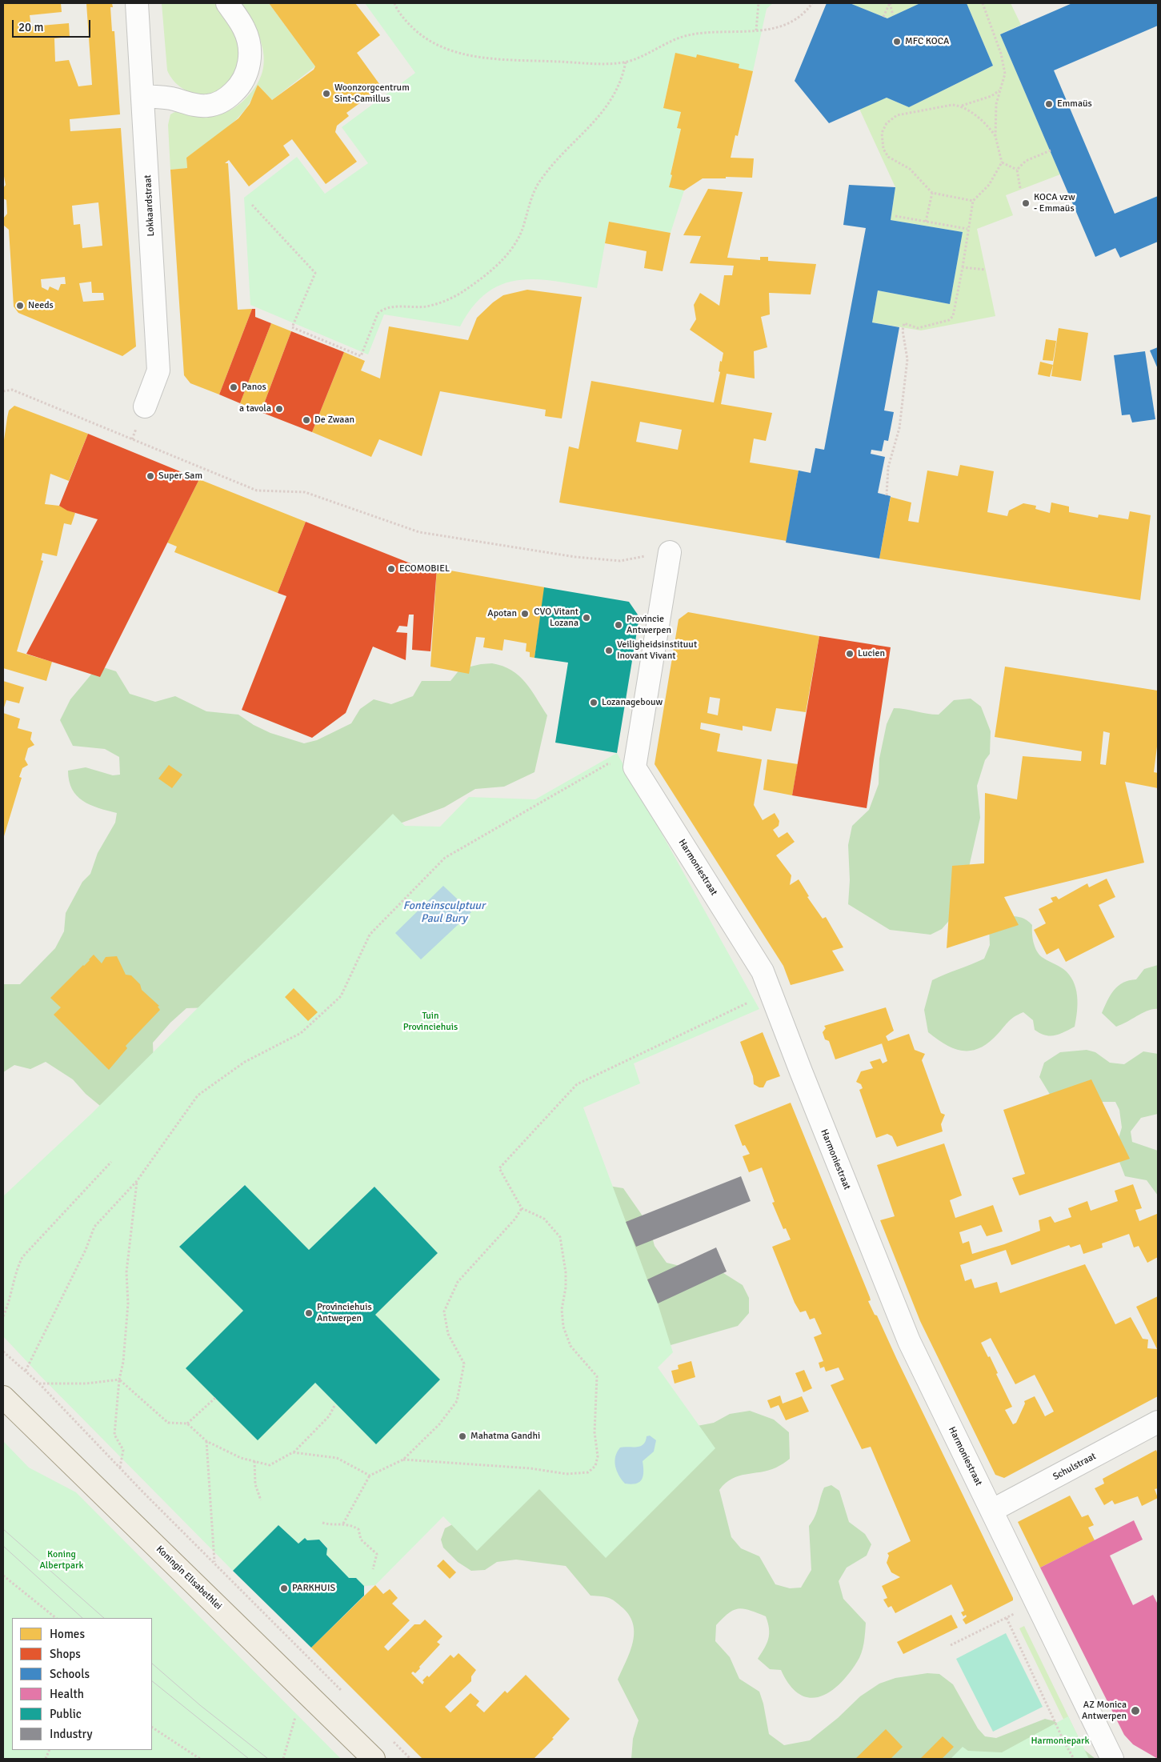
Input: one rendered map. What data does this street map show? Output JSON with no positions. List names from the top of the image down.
{
  "streets": {
    "main road": ["Koningin Elisabethlei"],
    "street": ["Lokkaardstraat", "Harmoniestraat", "Schulstraat"]
  },
  "crossings": [
    ["Harmoniestraat", "Schulstraat"]
  ],
  "water": ["Fonteinsculptuur Paul Bury"],
  "parks": ["Tuin Provinciehuis", "Koning Albertpark", "Harmoniepark"],
  "places": [
    "MFC KOCA",
    "Woonzorgcentrum Sint-Camillus",
    "Emmaüs",
    "KOCA vzw - Emmaüs",
    "Needs",
    "Panos",
    "a tavola",
    "De Zwaan",
    "Super Sam",
    "ECOMOBIEL",
    "Apotan",
    "CVO Vitant Lozana",
    "Provincie Antwerpen",
    "Veiligheidsinstituut Inovant Vivant",
    "Lucien",
    "Lozanagebouw",
    "Provinciehuis Antwerpen",
    "Mahatma Gandhi",
    "PARKHUIS",
    "AZ Monica Antwerpen"
  ],
  "legend": [
    "Homes",
    "Shops",
    "Schools",
    "Health",
    "Public",
    "Industry"
  ],
  "scale_bar": "20 m"
}
